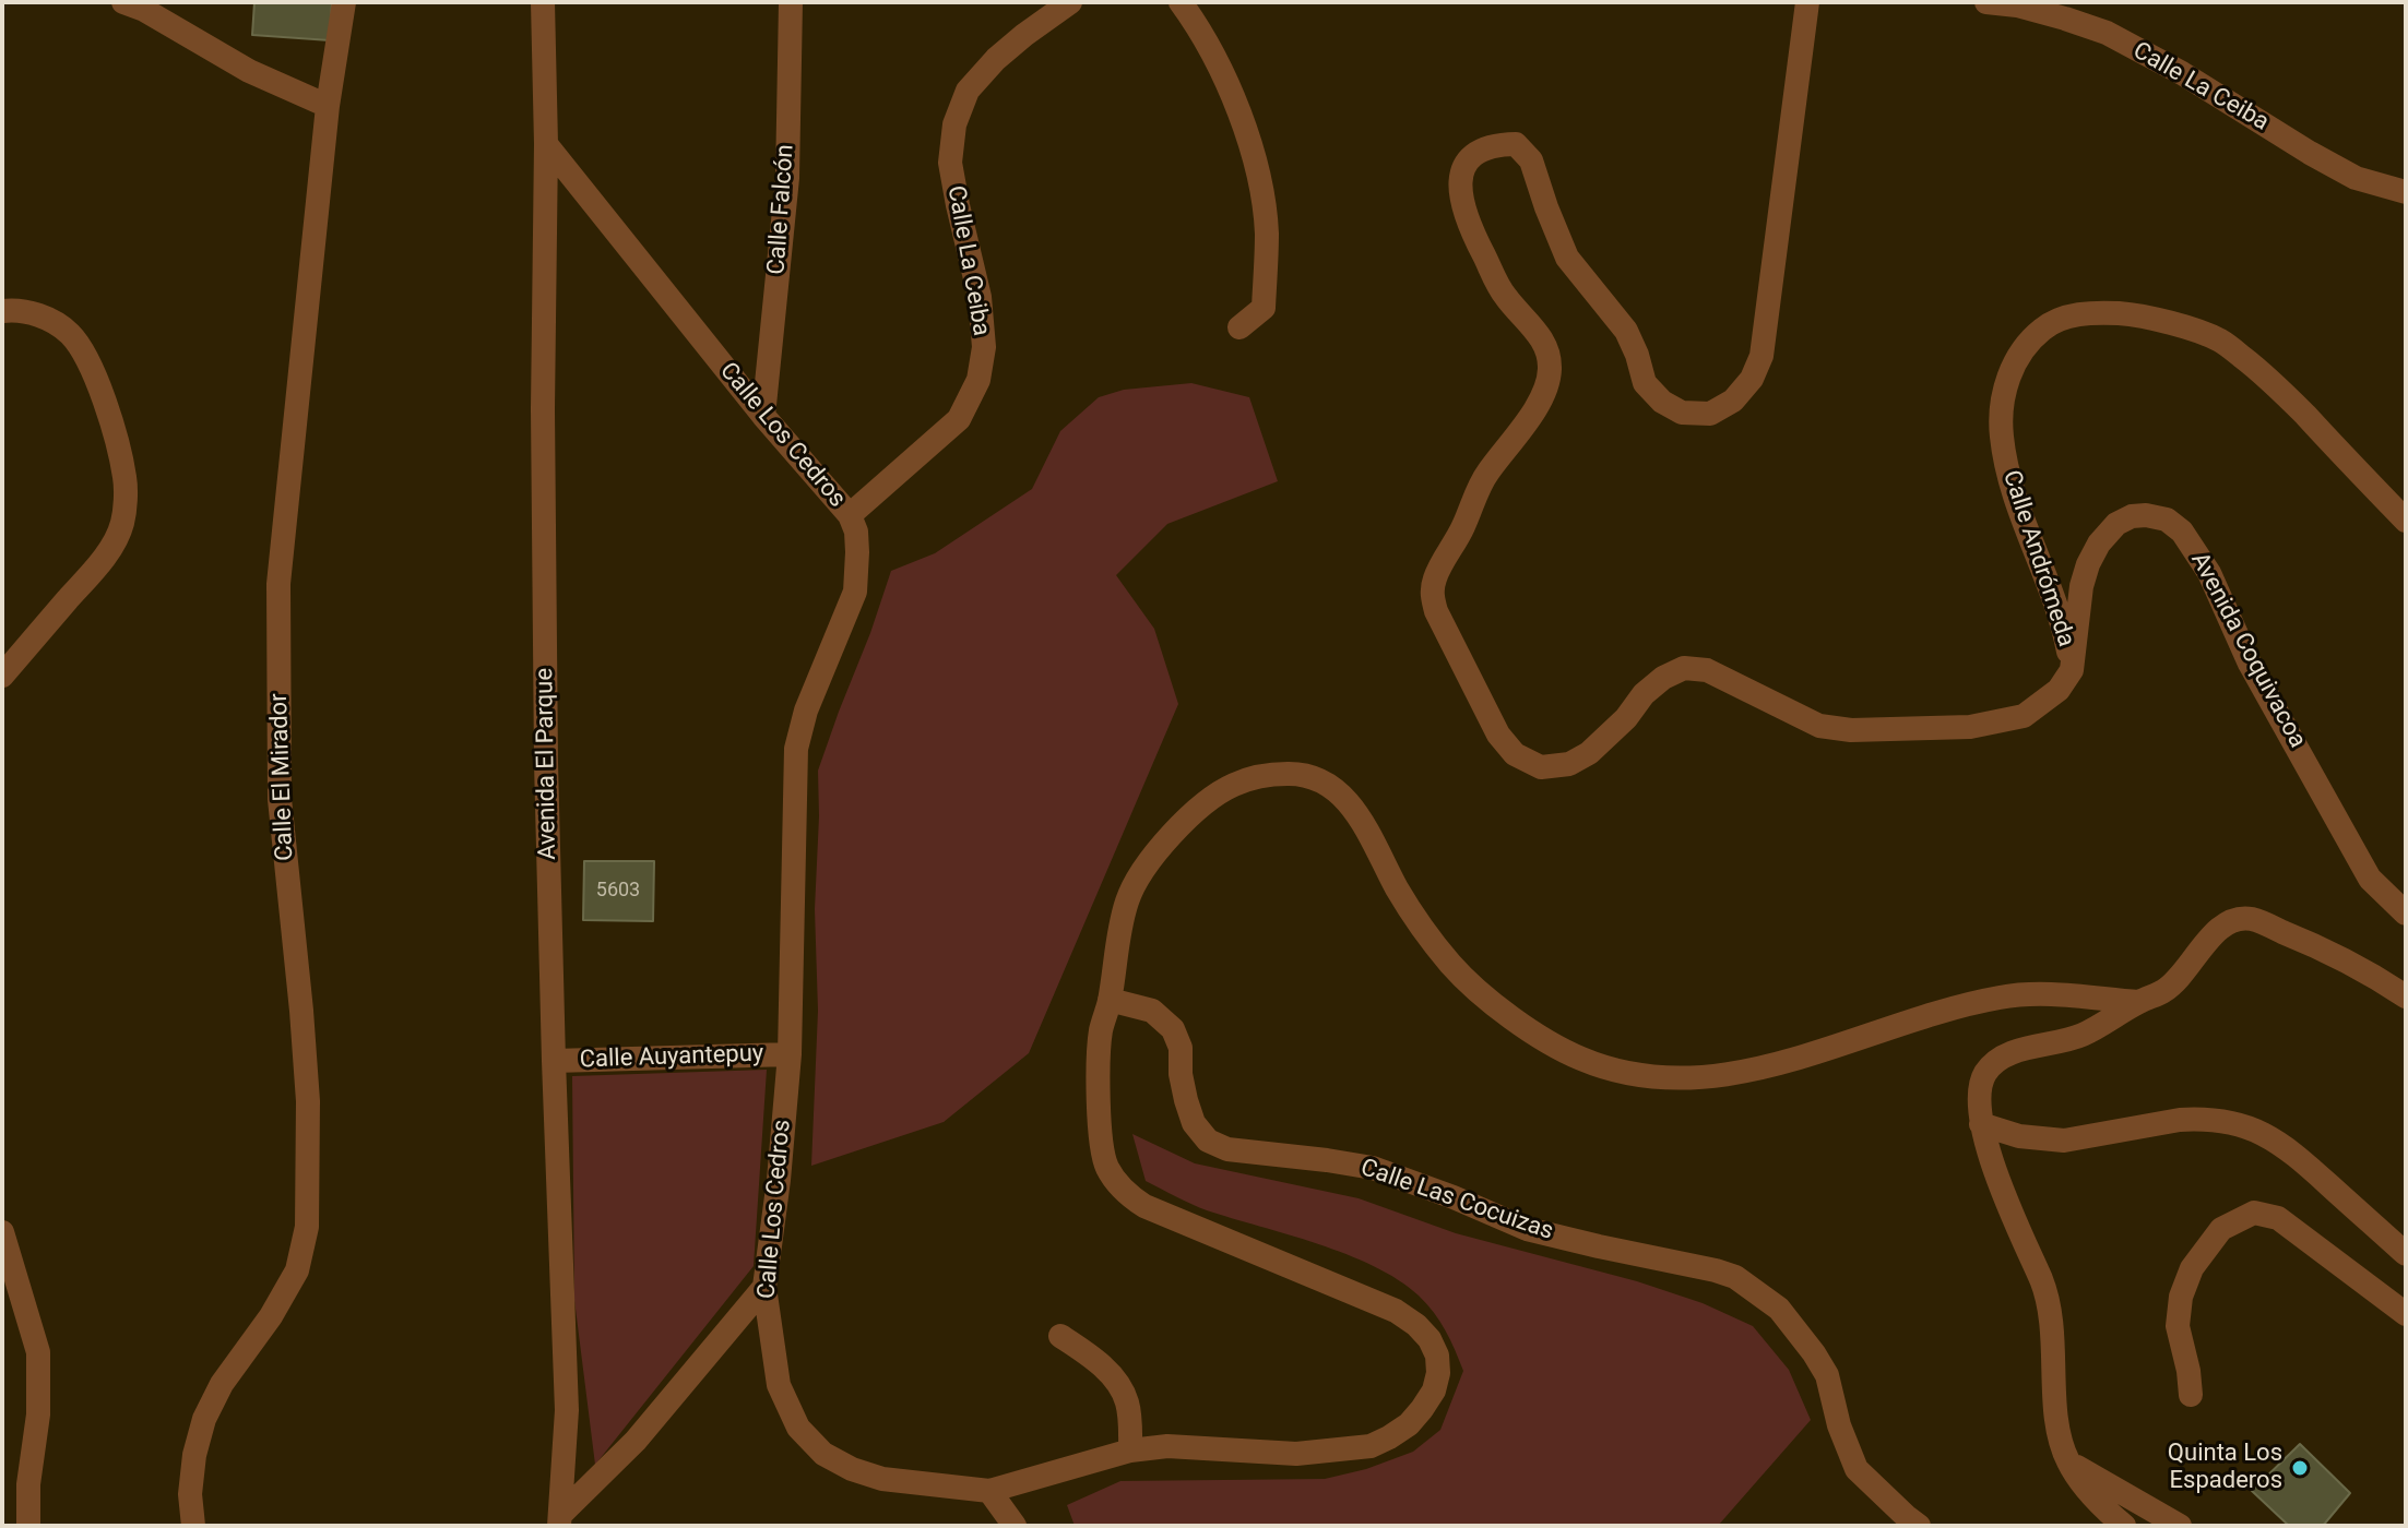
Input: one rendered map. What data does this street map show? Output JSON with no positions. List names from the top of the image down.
{
  "streets": {
    "street": [
      "Calle La Ceiba",
      "Calle Falcón",
      "Calle Los Cedros",
      "Calle Andrómeda",
      "Avenida Coquivacoa",
      "Avenida El Parque",
      "Calle El Mirador",
      "Calle Auyantepuy",
      "Calle Las Cocuizas"
    ]
  },
  "crossings": [
    ["Calle La Ceiba", "Calle Los Cedros"],
    ["Calle Falcón", "Calle Los Cedros"],
    ["Calle Los Cedros", "Avenida El Parque"],
    ["Calle Los Cedros", "Calle Auyantepuy"],
    ["Calle Los Cedros", "Calle Las Cocuizas"],
    ["Calle Andrómeda", "Avenida Coquivacoa"],
    ["Avenida El Parque", "Calle Auyantepuy"]
  ],
  "places": ["Quinta Los Espaderos"],
  "house_numbers": ["5603"]
}
